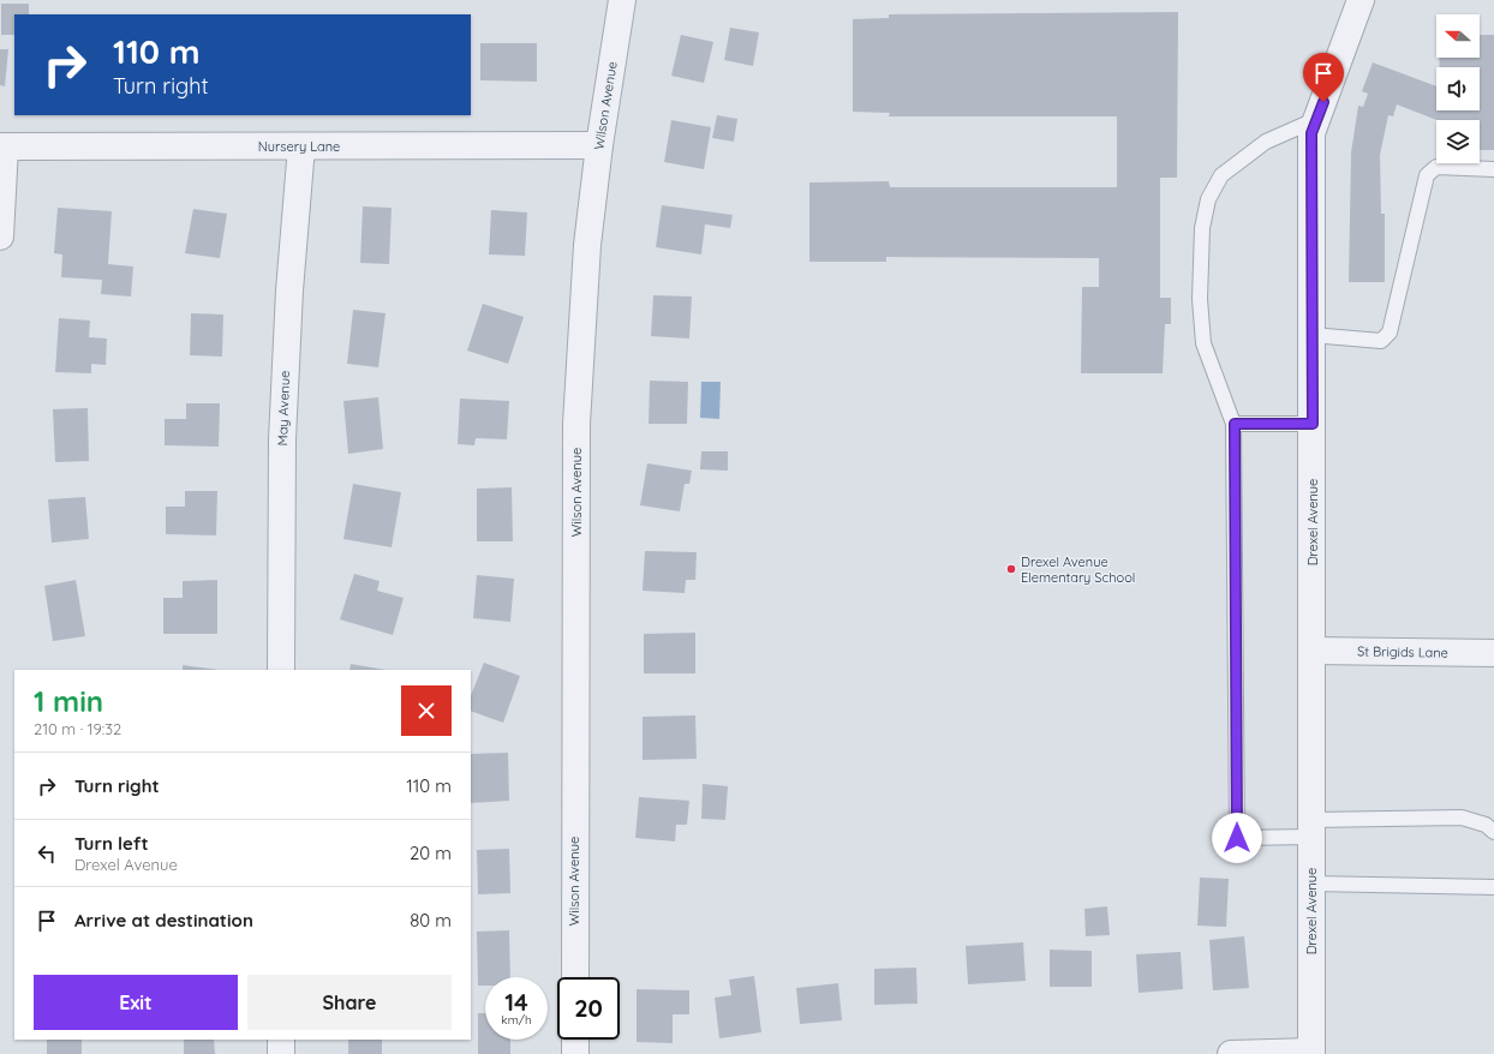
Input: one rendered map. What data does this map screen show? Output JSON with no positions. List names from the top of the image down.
{
  "streets": {
    "street": [
      "Wilson Avenue",
      "Nursery Lane",
      "May Avenue",
      "Drexel Avenue",
      "St Brigids Lane"
    ]
  },
  "crossings": [
    ["Wilson Avenue", "Nursery Lane"],
    ["Nursery Lane", "May Avenue"],
    ["Drexel Avenue", "St Brigids Lane"]
  ],
  "places": ["Drexel Avenue Elementary School"],
  "north": "left",
  "page": {
    "turn": ["110 m", "Turn right"],
    "heading": ["1 min", "210 m · 19:32"],
    "list": [
      {
        "name": "Turn right",
        "value": "110 m"
      },
      {
        "name": "Turn left",
        "note": "Drexel Avenue",
        "value": "20 m"
      },
      {
        "name": "Arrive at destination",
        "value": "80 m"
      }
    ],
    "buttons": ["Exit", "Share"],
    "speed": "14 km/h",
    "limit": "20"
  }
}
